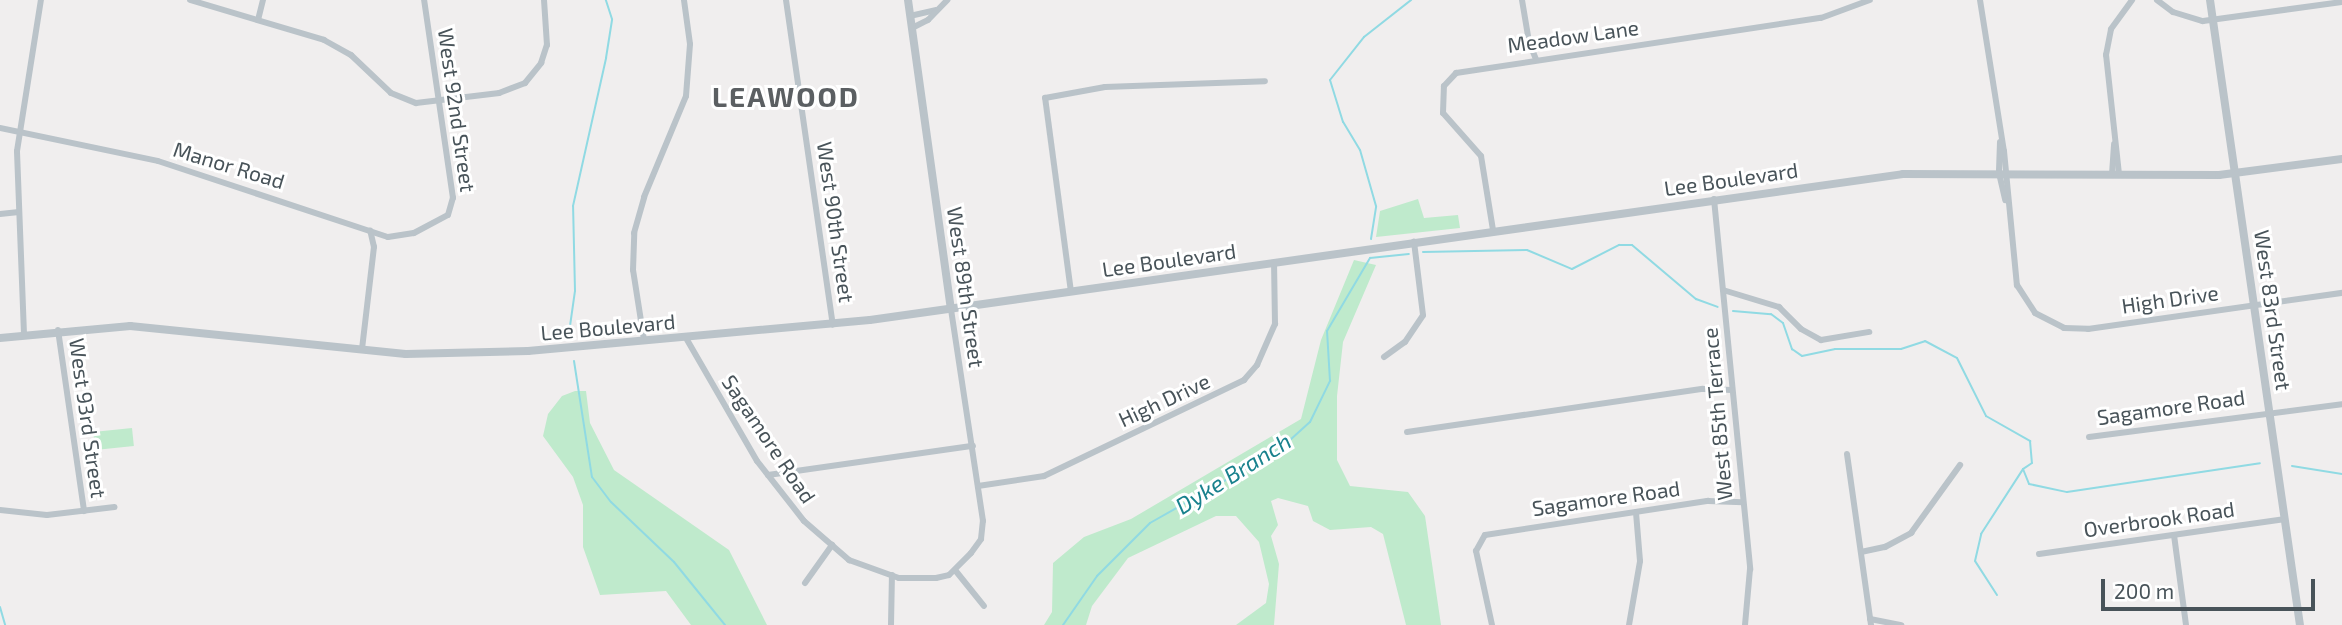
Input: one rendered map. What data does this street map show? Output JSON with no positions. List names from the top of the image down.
{
  "streets": {
    "street": [
      "Meadow Lane",
      "West 92nd Street",
      "Manor Road",
      "Lee Boulevard",
      "West 90th Street",
      "West 89th Street",
      "High Drive",
      "West 83rd Street",
      "Sagamore Road",
      "West 85th Terrace",
      "West 93rd Street",
      "Overbrook Road"
    ]
  },
  "crossings": [
    ["Meadow Lane", "Lee Boulevard"],
    ["West 92nd Street", "Manor Road"],
    ["Lee Boulevard", "West 90th Street"],
    ["Lee Boulevard", "West 89th Street"],
    ["Lee Boulevard", "High Drive"],
    ["Lee Boulevard", "West 83rd Street"],
    ["Lee Boulevard", "Sagamore Road"],
    ["Lee Boulevard", "West 85th Terrace"],
    ["Lee Boulevard", "West 93rd Street"],
    ["West 89th Street", "High Drive"],
    ["West 89th Street", "Sagamore Road"],
    ["High Drive", "West 83rd Street"],
    ["West 83rd Street", "Sagamore Road"],
    ["West 83rd Street", "Overbrook Road"],
    ["Sagamore Road", "West 85th Terrace"]
  ],
  "districts": ["LEAWOOD"],
  "water": ["Dyke Branch"],
  "scale_bar": "200 m"
}
